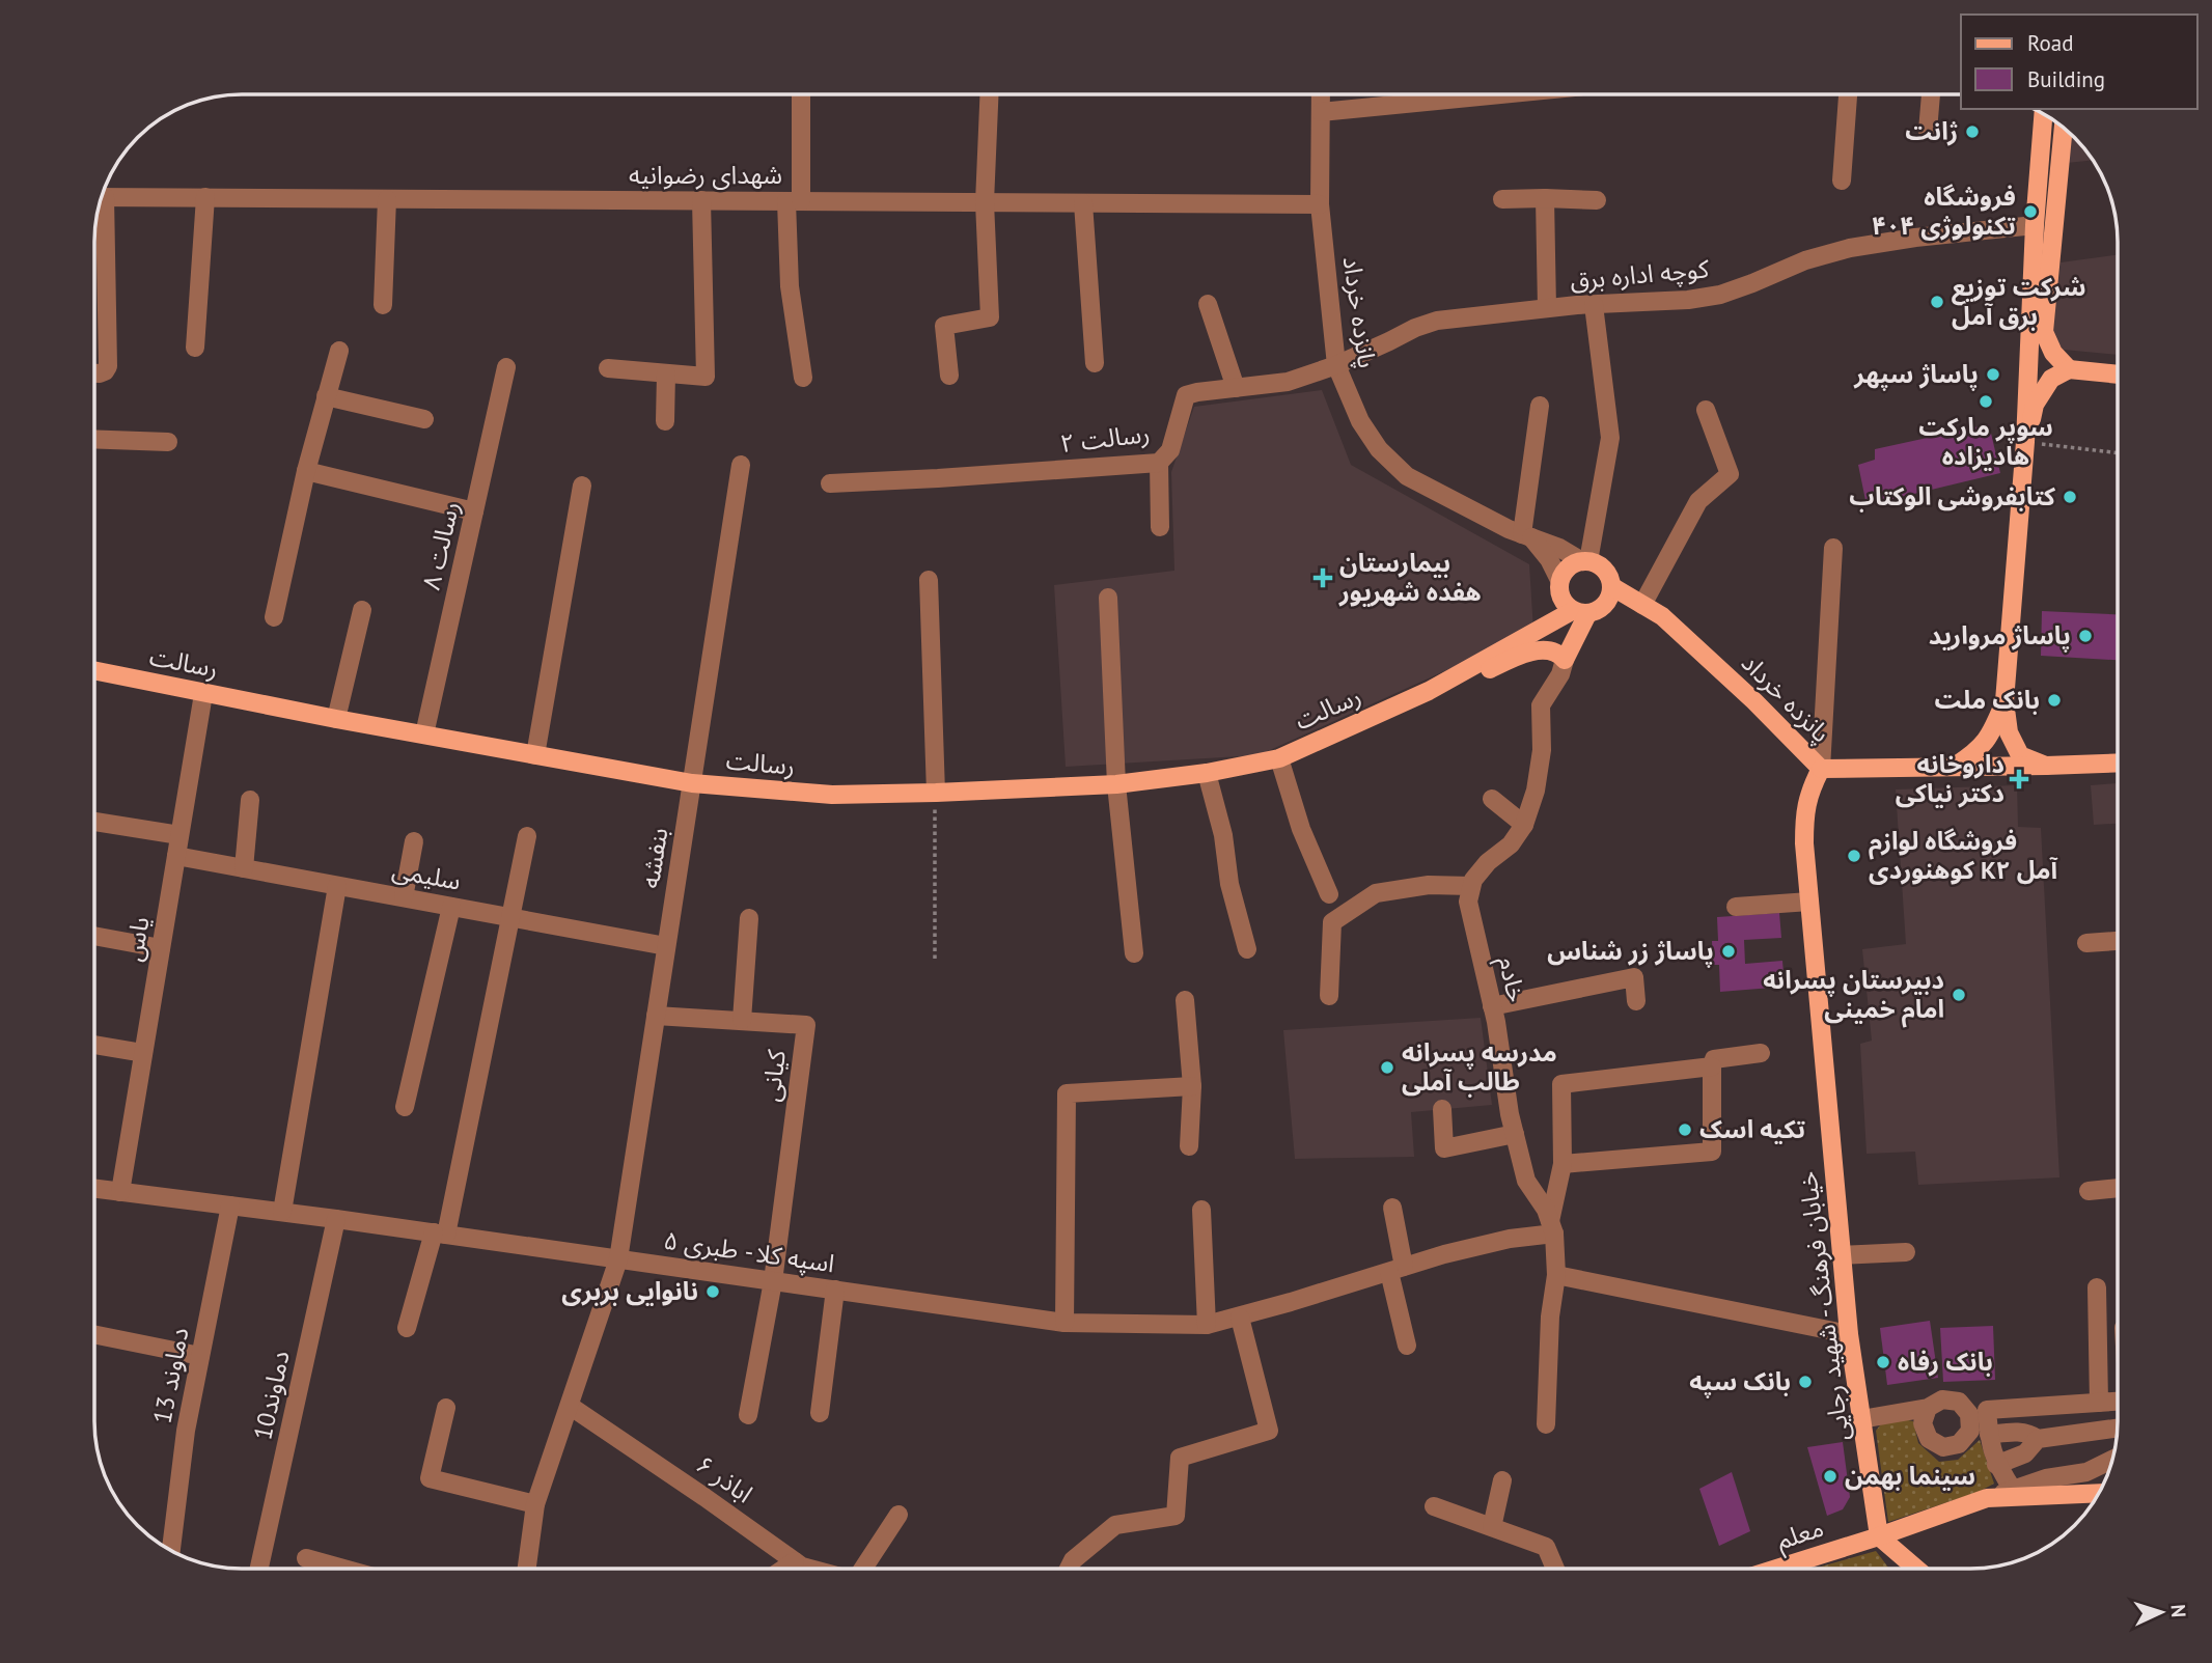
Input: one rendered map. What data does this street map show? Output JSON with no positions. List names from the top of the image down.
{
  "streets": {
    "main road": [
      "پانزده خرداد",
      "رسالت",
      "خیابان فرهنگ - شهید رجایی",
      "معلم"
    ],
    "street": [
      "شهدای رضوانیه",
      "کوچه اداره برق",
      "رسالت ۲",
      "رسالت ۸",
      "بنفشه",
      "سلیمی",
      "یاس",
      "خادم",
      "کیانی",
      "اسپه کلا - طبری ۵",
      "دماوند 13",
      "دماوند10",
      "اباذر ۶"
    ]
  },
  "crossings": [
    ["شهدای رضوانیه", "پانزده خرداد"],
    ["کوچه اداره برق", "پانزده خرداد"],
    ["کوچه اداره برق", "رسالت ۲"],
    ["پانزده خرداد", "رسالت ۲"],
    ["پانزده خرداد", "رسالت"],
    ["پانزده خرداد", "خیابان فرهنگ - شهید رجایی"],
    ["رسالت ۸", "رسالت"],
    ["رسالت", "بنفشه"],
    ["رسالت", "یاس"],
    ["بنفشه", "سلیمی"],
    ["بنفشه", "کیانی"],
    ["بنفشه", "اسپه کلا - طبری ۵"],
    ["بنفشه", "اباذر ۶"],
    ["سلیمی", "یاس"],
    ["یاس", "اسپه کلا - طبری ۵"],
    ["خادم", "اسپه کلا - طبری ۵"],
    ["کیانی", "اسپه کلا - طبری ۵"],
    ["اسپه کلا - طبری ۵", "دماوند 13"],
    ["اسپه کلا - طبری ۵", "دماوند10"],
    ["خیابان فرهنگ - شهید رجایی", "معلم"]
  ],
  "places": {
    "other": [
      "ژانت",
      "فروشگاه تکنولوژی ۴۰۴",
      "شرکت توزیع برق آمل",
      "پاساژ سپهر",
      "سوپر مارکت هادیزاده",
      "کتابفروشی الوکتاب",
      "پاساژ مروارید",
      "بانک ملت",
      "فروشگاه لوازم کوهنوردی K۲ آمل",
      "پاساژ زر شناس",
      "دبیرستان پسرانه امام خمینی",
      "مدرسه پسرانه طالب آملی",
      "تکیه اسک",
      "نانوایی بربری",
      "بانک رفاه",
      "بانک سپه",
      "سینما بهمن"
    ],
    "health": ["بیمارستان هفده شهریور", "داروخانه دکتر نیاکی"]
  },
  "legend": ["Road", "Building"],
  "north": "right"
}
